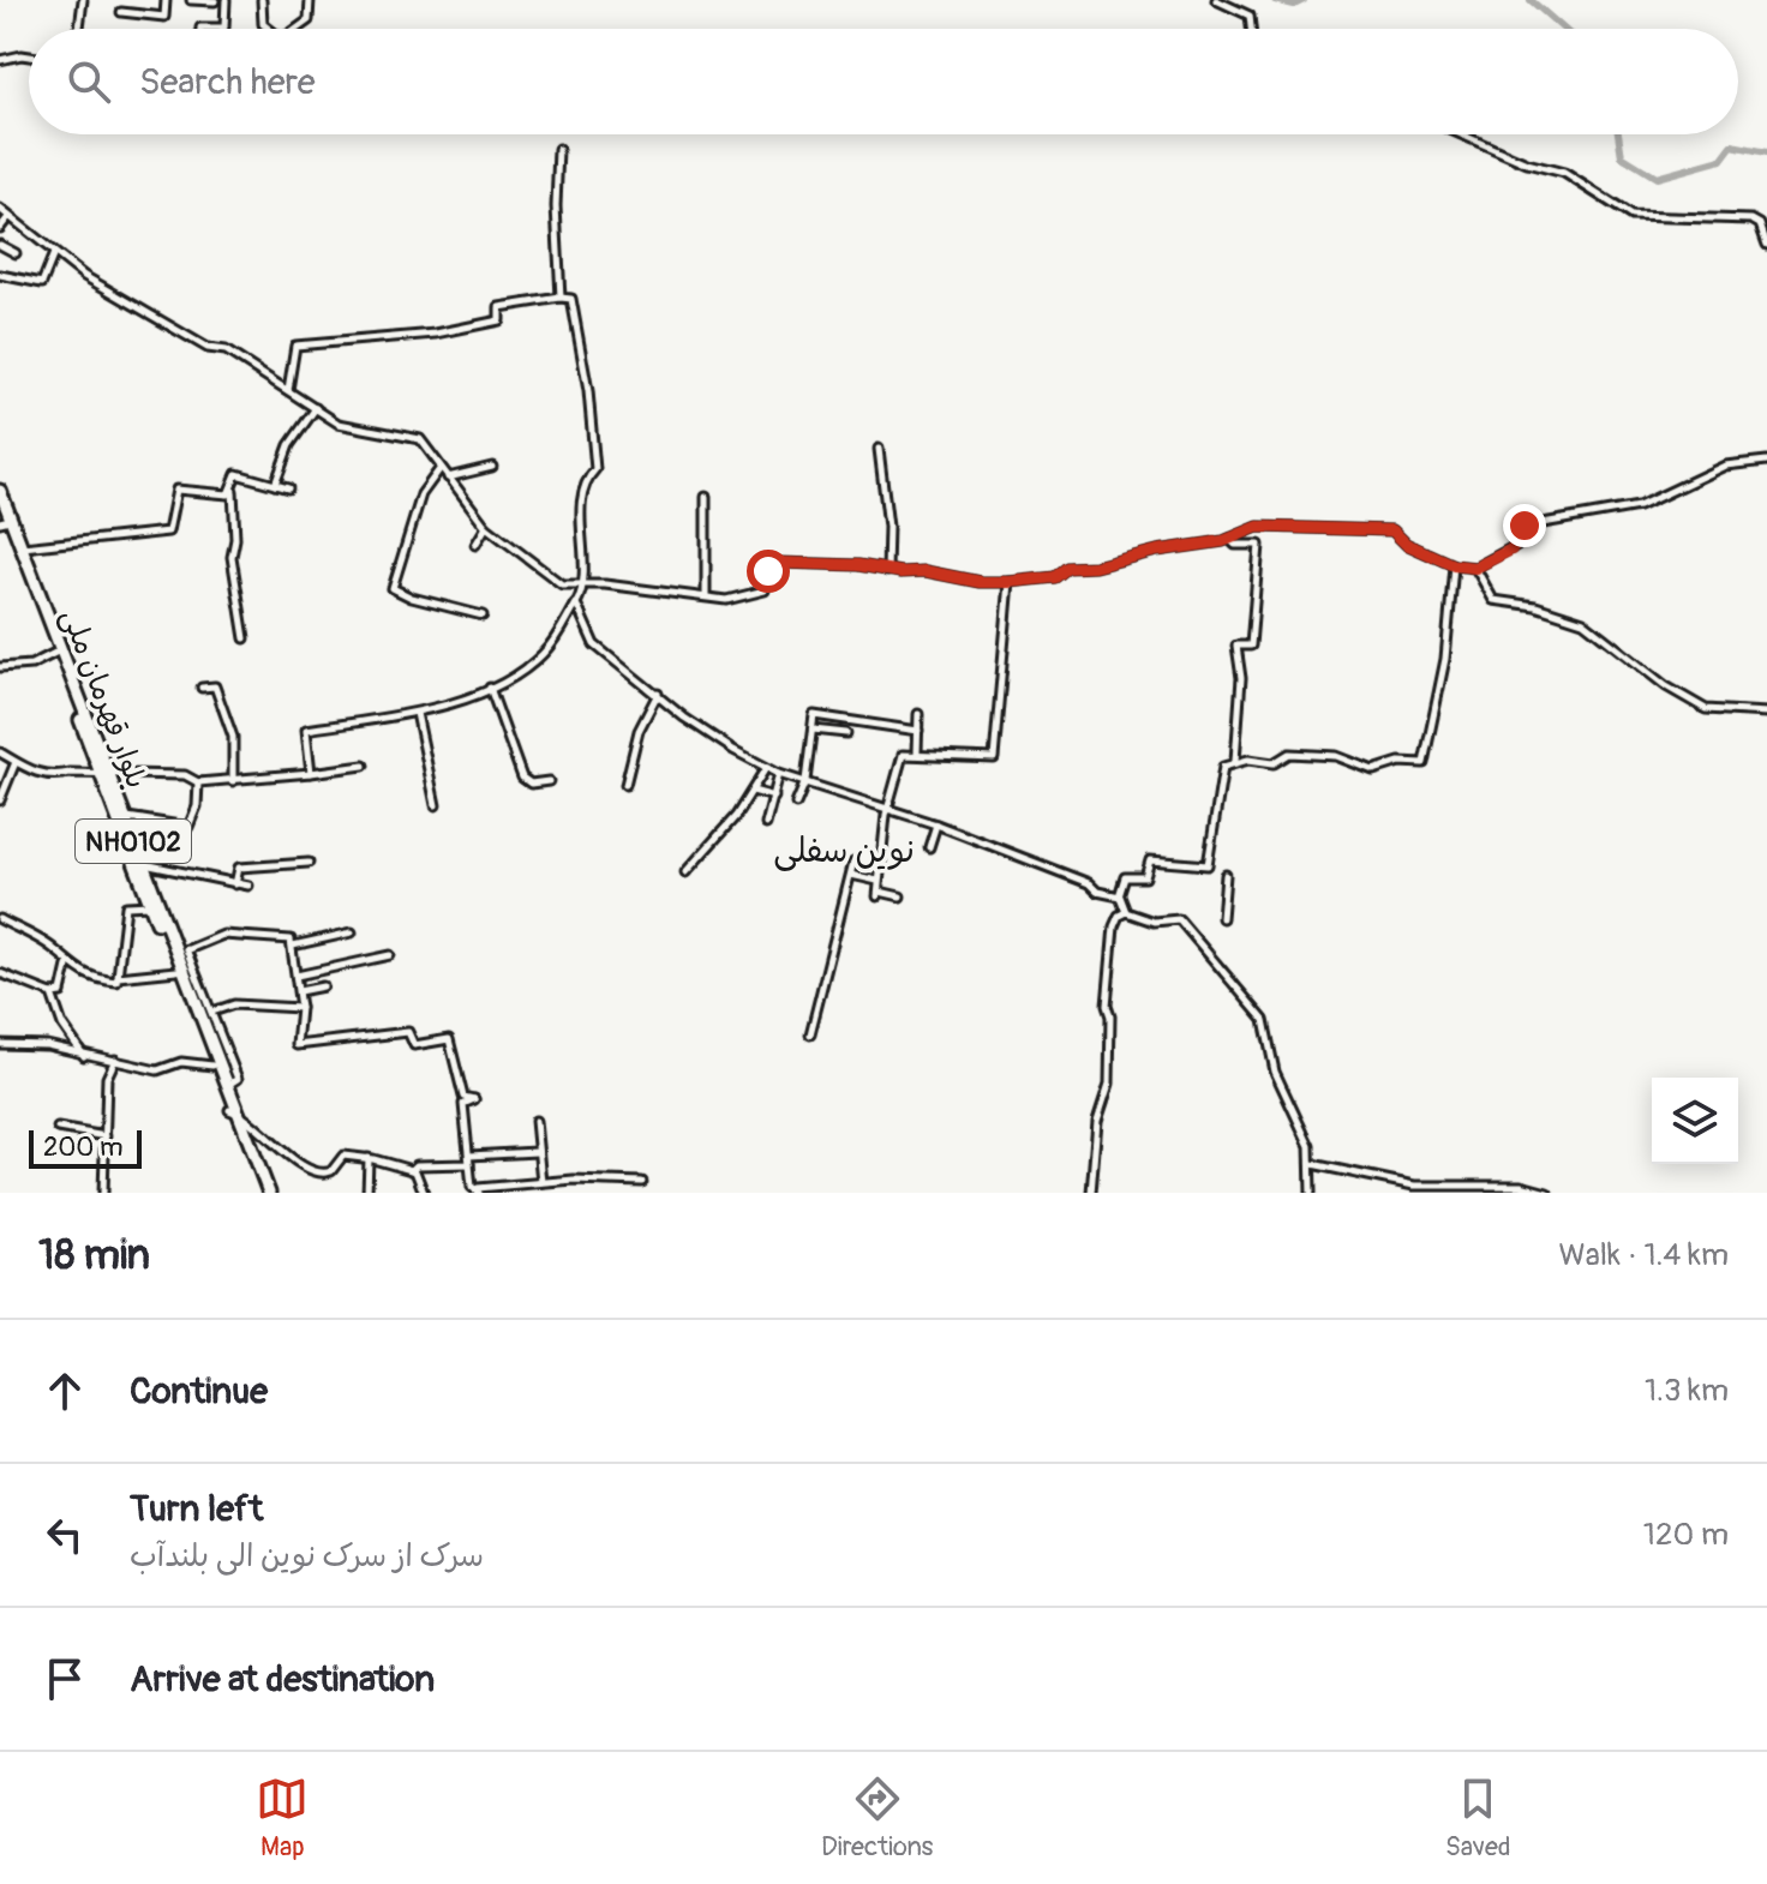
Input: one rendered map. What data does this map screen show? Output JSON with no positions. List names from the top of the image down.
{
  "streets": {
    "highway": ["بلوار قهرمان ملی", "NH0102"]
  },
  "districts": ["نوین سفلى"],
  "scale_bar": "200 m",
  "page": {
    "search": "Search here",
    "scale": "200 m",
    "heading": ["18 min", "Walk · 1.4 km"],
    "list": [
      ["Continue", "1.3 km"],
      ["Turn left", "سرک از سرک نوین الی بلندآب", "120 m"],
      "Arrive at destination"
    ],
    "nav": ["Map", "Directions", "Saved"]
  }
}
